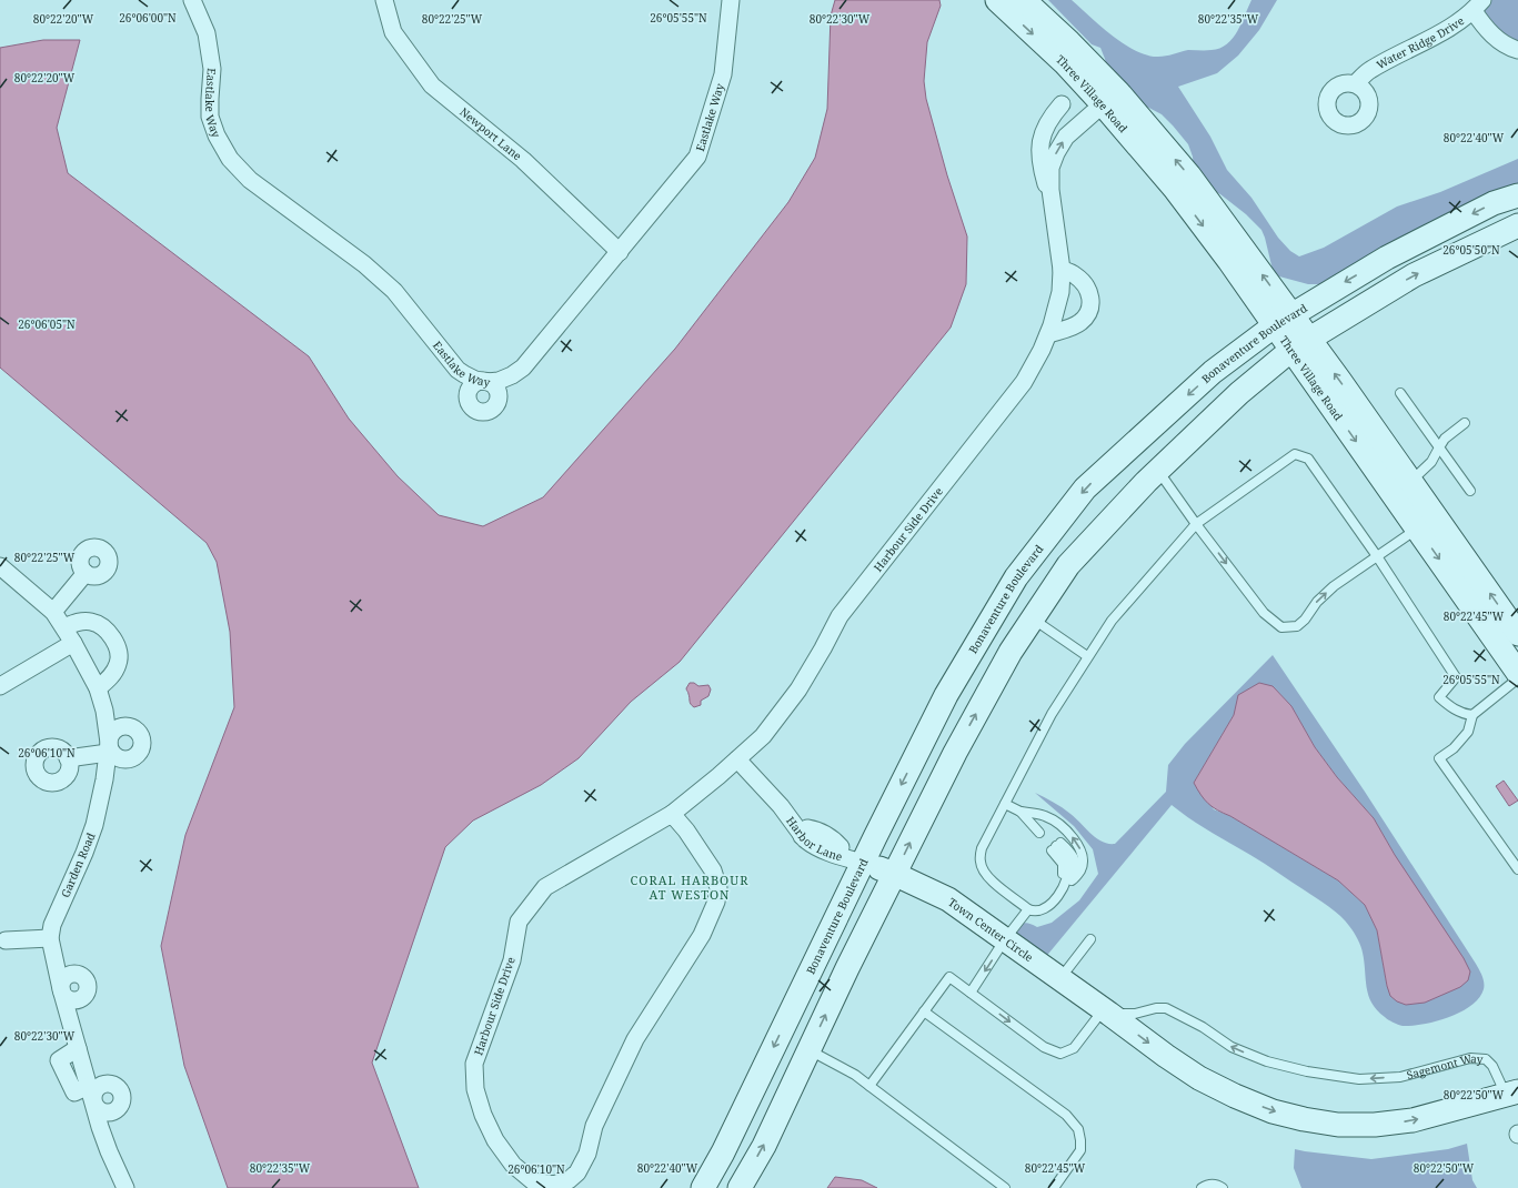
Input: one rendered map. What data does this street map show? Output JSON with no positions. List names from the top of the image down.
{
  "streets": {
    "main road": [
      "Three Village Road",
      "Bonaventure Boulevard",
      "Town Center Circle",
      "Sagemont Way"
    ],
    "street": [
      "Water Ridge Drive",
      "Eastlake Way",
      "Newport Lane",
      "Harbour Side Drive",
      "Harbor Lane",
      "Garden Road"
    ]
  },
  "crossings": [
    ["Three Village Road", "Bonaventure Boulevard"],
    ["Three Village Road", "Harbour Side Drive"],
    ["Eastlake Way", "Newport Lane"],
    ["Bonaventure Boulevard", "Harbor Lane"],
    ["Bonaventure Boulevard", "Town Center Circle"],
    ["Harbour Side Drive", "Harbor Lane"],
    ["Harbor Lane", "Town Center Circle"],
    ["Town Center Circle", "Sagemont Way"]
  ],
  "districts": ["CORAL HARBOUR AT WESTON"],
  "coordinates": [
    "26°06'00\"N",
    "26°05'55\"N",
    "80°22'20\"W",
    "80°22'25\"W",
    "80°22'30\"W",
    "80°22'35\"W",
    "80°22'40\"W",
    "26°05'50\"N",
    "26°06'05\"N",
    "80°22'45\"W",
    "26°06'10\"N",
    "80°22'50\"W"
  ]
}
